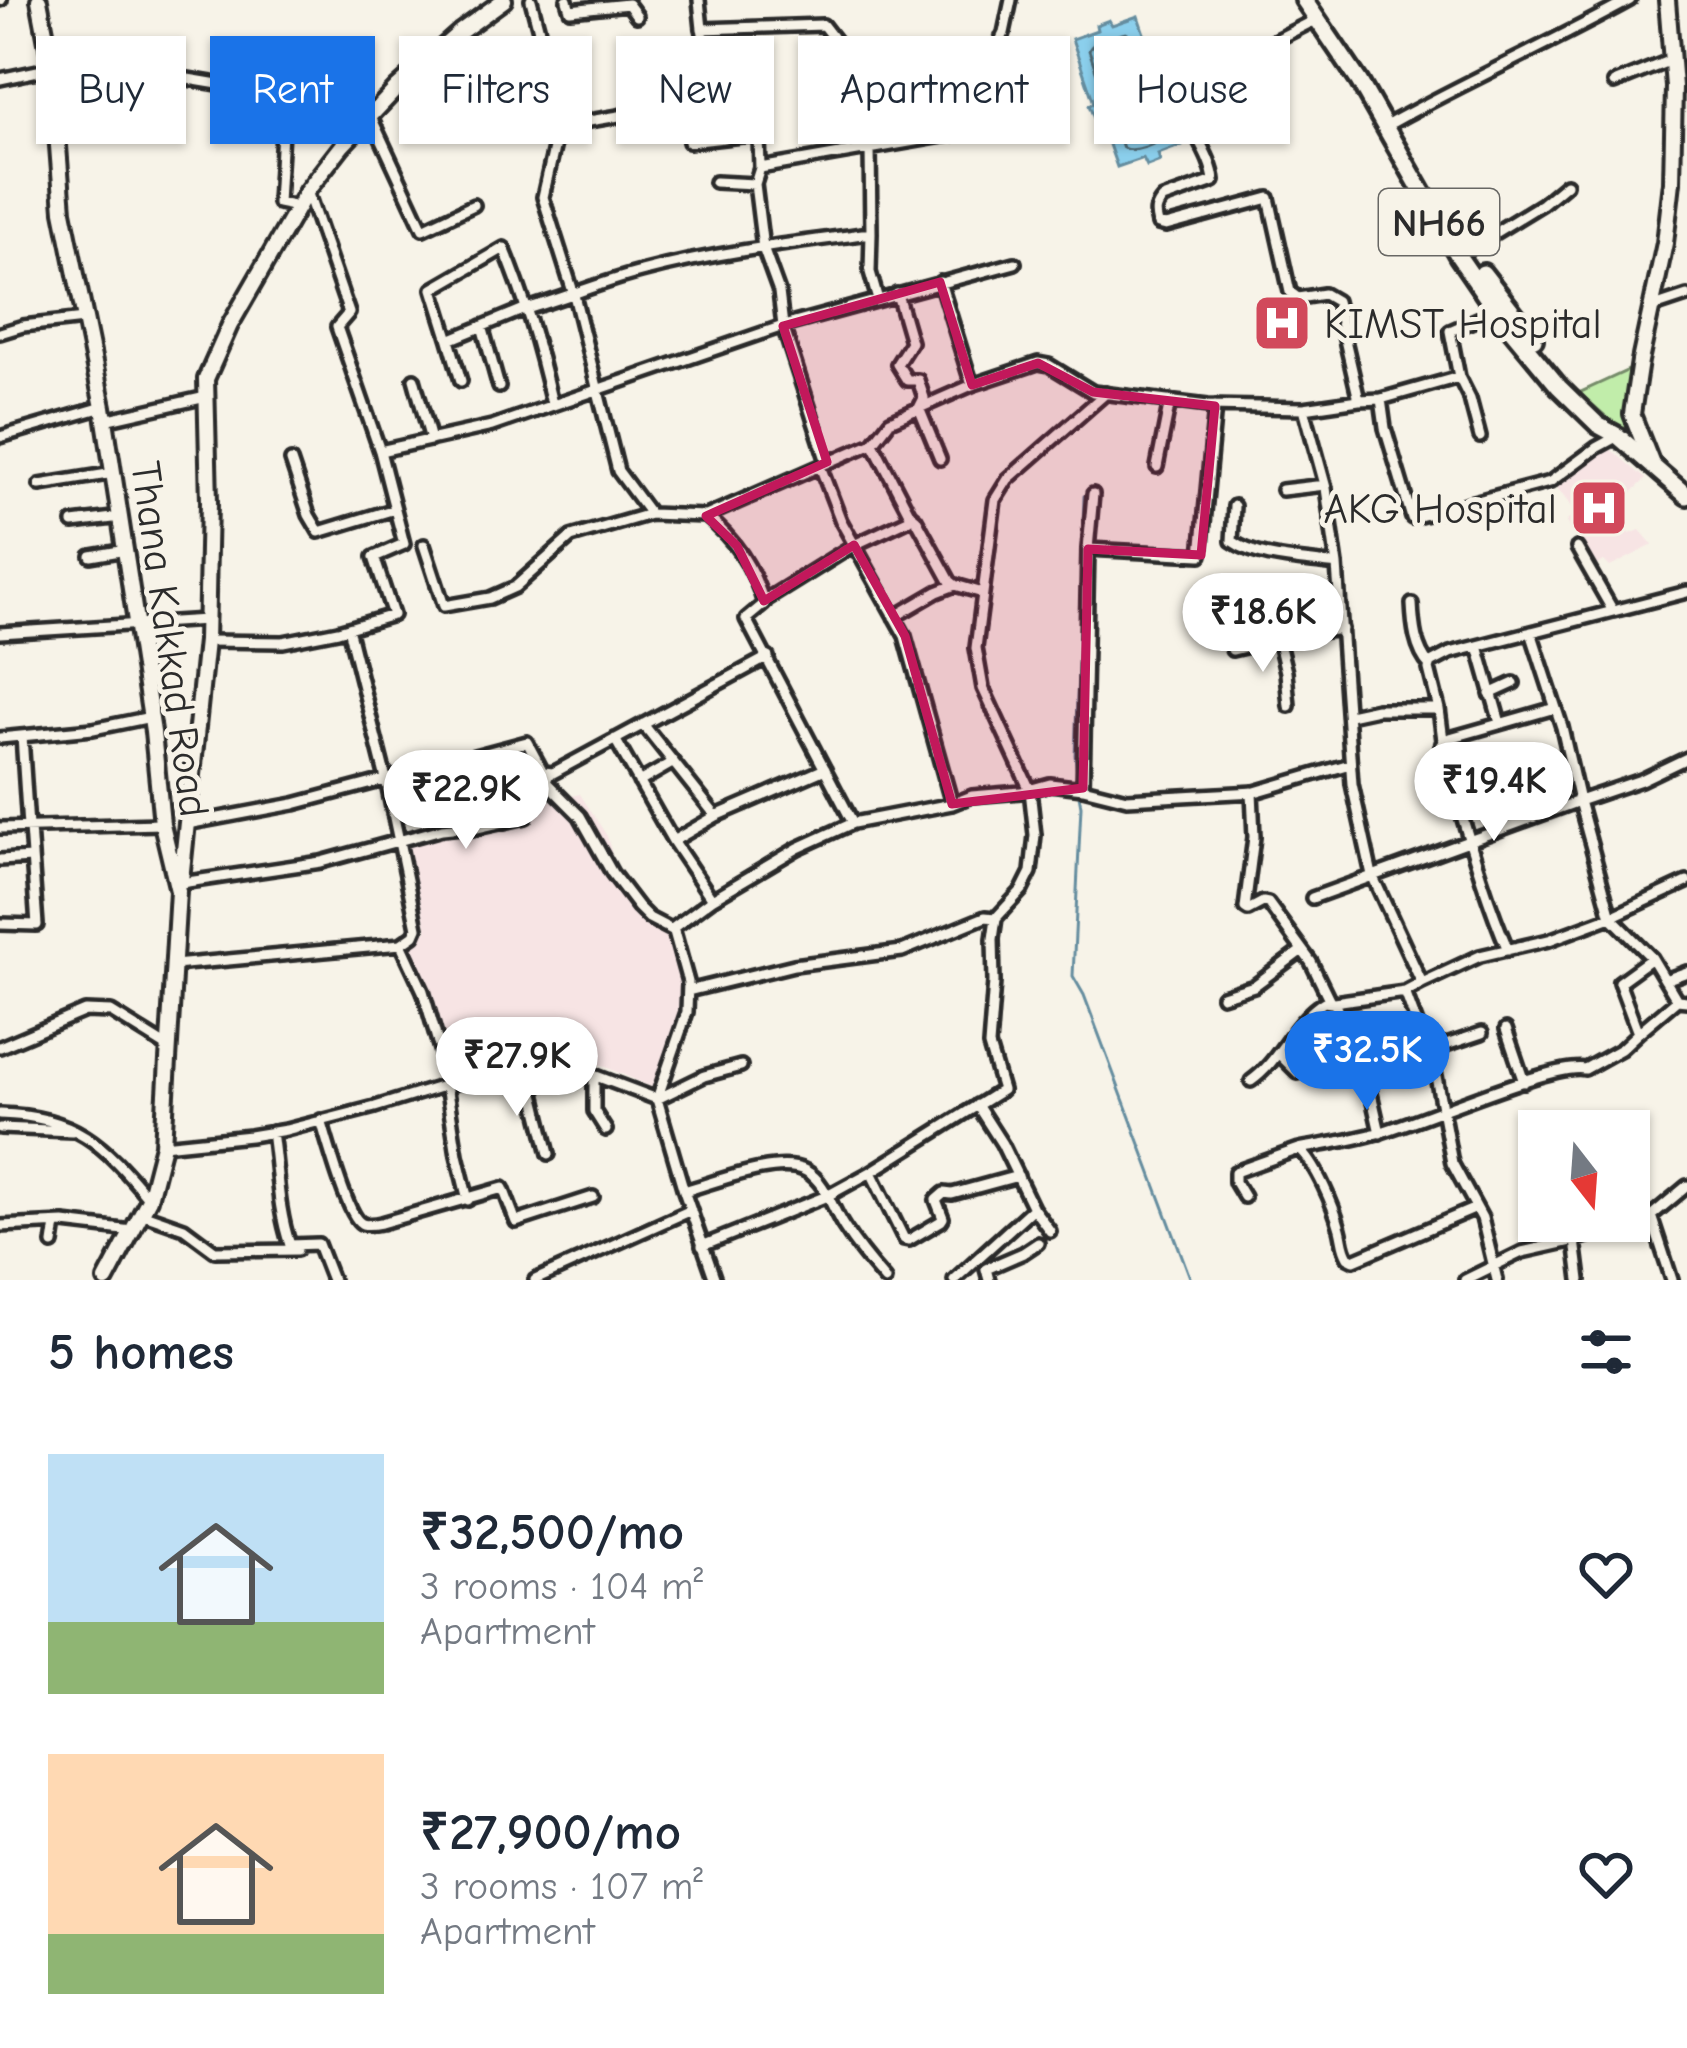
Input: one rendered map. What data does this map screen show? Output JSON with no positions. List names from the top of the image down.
{
  "streets": {
    "highway": ["NH66"],
    "main road": ["Thana Kakkad Road"]
  },
  "places": {
    "hospital": ["KIMST Hospital", "AKG Hospital"]
  },
  "north": "bottom",
  "page": {
    "chip": [
      "Buy",
      "Rent",
      "Filters",
      "New",
      "Apartment",
      "House"
    ],
    "price": [
      "₹18.6K",
      "₹19.4K",
      "₹22.9K",
      "₹32.5K",
      "₹27.9K"
    ],
    "heading": "5 homes",
    "list": [
      {
        "name": "₹32,500/mo",
        "note": "3 rooms · 104 m² · Apartment"
      },
      {
        "name": "₹27,900/mo",
        "note": "3 rooms · 107 m² · Apartment"
      }
    ]
  }
}
